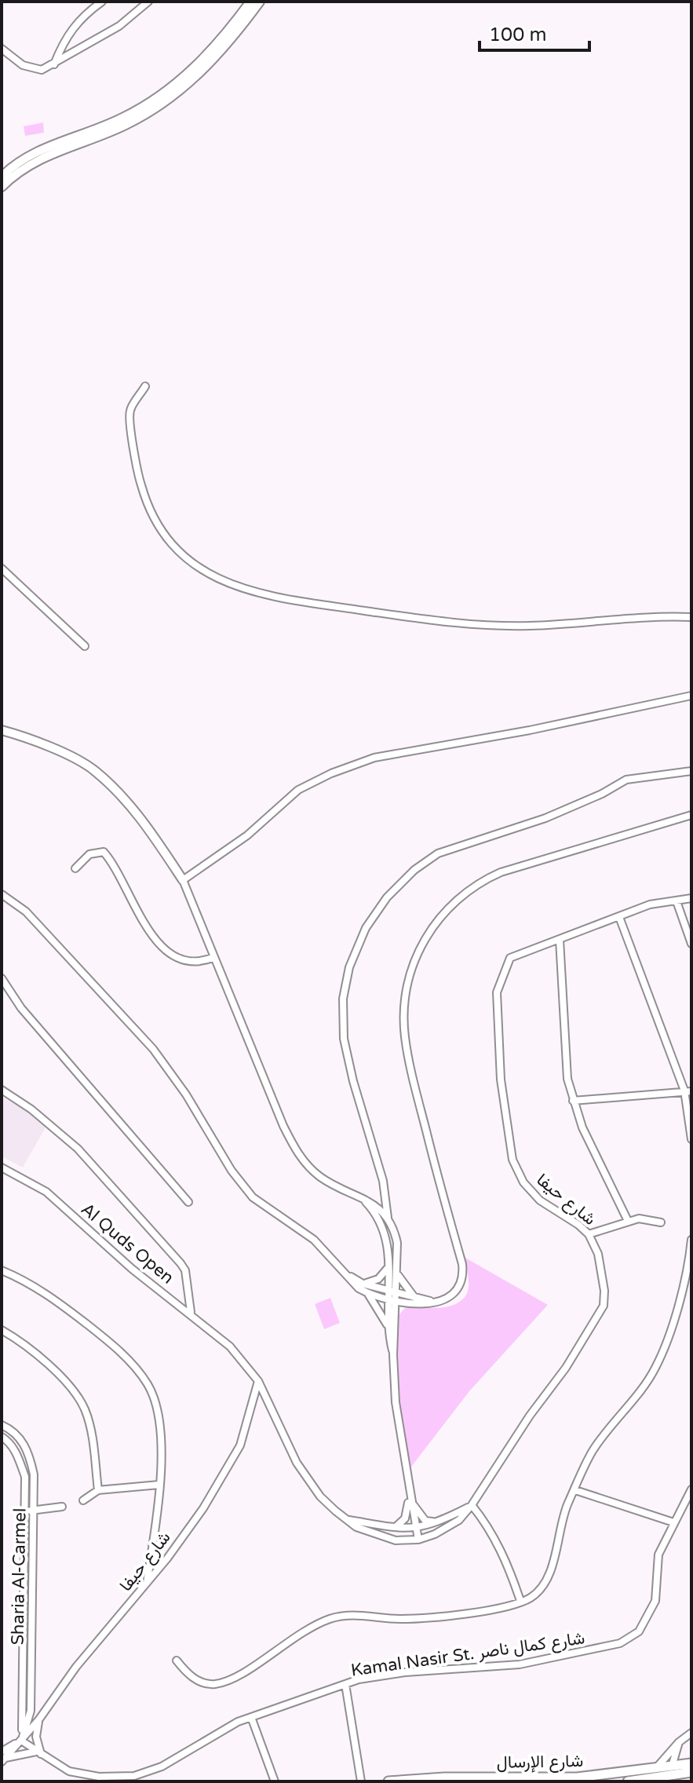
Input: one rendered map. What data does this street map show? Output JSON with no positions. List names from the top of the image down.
{
  "streets": {
    "main road": ["شارع الإرسال"],
    "street": [
      "شارع حيفا",
      "Al Quds Open",
      "Sharia Al-Carmel",
      "Kamal Nasir St. شارع كمال ناصر"
    ]
  },
  "crossings": [
    ["شارع حيفا", "Al Quds Open"],
    ["شارع حيفا", "Sharia Al-Carmel"],
    ["شارع حيفا", "Kamal Nasir St. شارع كمال ناصر"],
    ["Sharia Al-Carmel", "Kamal Nasir St. شارع كمال ناصر"]
  ],
  "scale_bar": "100 m"
}
